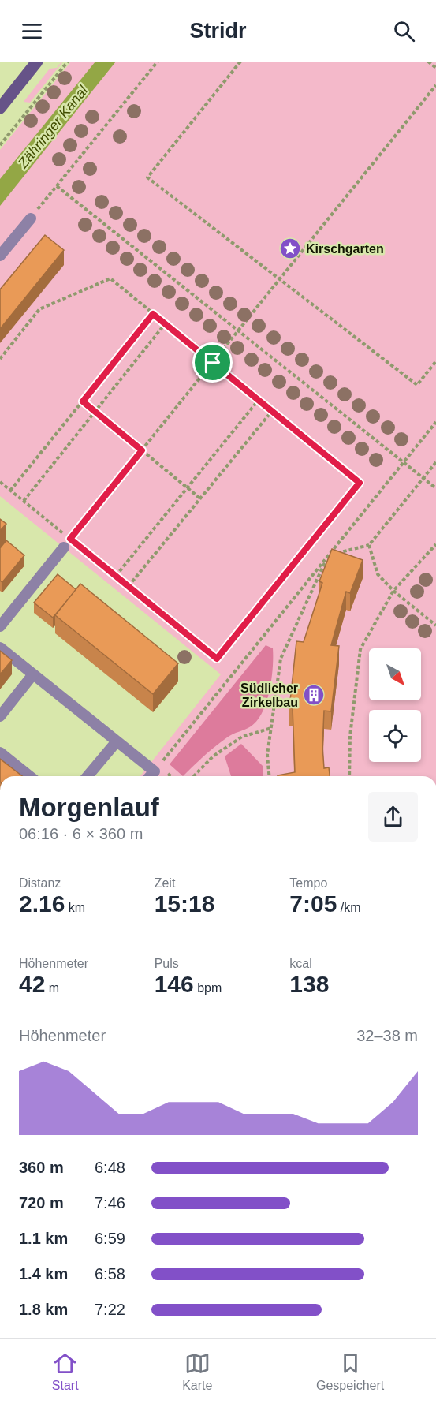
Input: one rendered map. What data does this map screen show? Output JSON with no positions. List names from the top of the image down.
{
  "water": ["Zähringer Kanal"],
  "places": {
    "place": ["Kirschgarten"],
    "building": ["Südlicher Zirkelbau"]
  },
  "north": "bottom right",
  "page": {
    "header": "Stridr",
    "heading": ["Morgenlauf", "06:16 · 6 × 360 m"],
    "stats": [
      ["Distanz", "2.16 km"],
      ["Zeit", "15:18"],
      ["Tempo", "7:05 /km"],
      ["Höhenmeter", "42 m"],
      ["Puls", "146 bpm"],
      ["kcal", "138"]
    ],
    "chart": ["Höhenmeter", "32–38 m"],
    "list": [
      {
        "name": "360 m",
        "note": "6:48"
      },
      {
        "name": "720 m",
        "note": "7:46"
      },
      {
        "name": "1.1 km",
        "note": "6:59"
      },
      {
        "name": "1.4 km",
        "note": "6:58"
      },
      {
        "name": "1.8 km",
        "note": "7:22"
      }
    ],
    "tabs": ["Start", "Karte", "Gespeichert"]
  }
}
